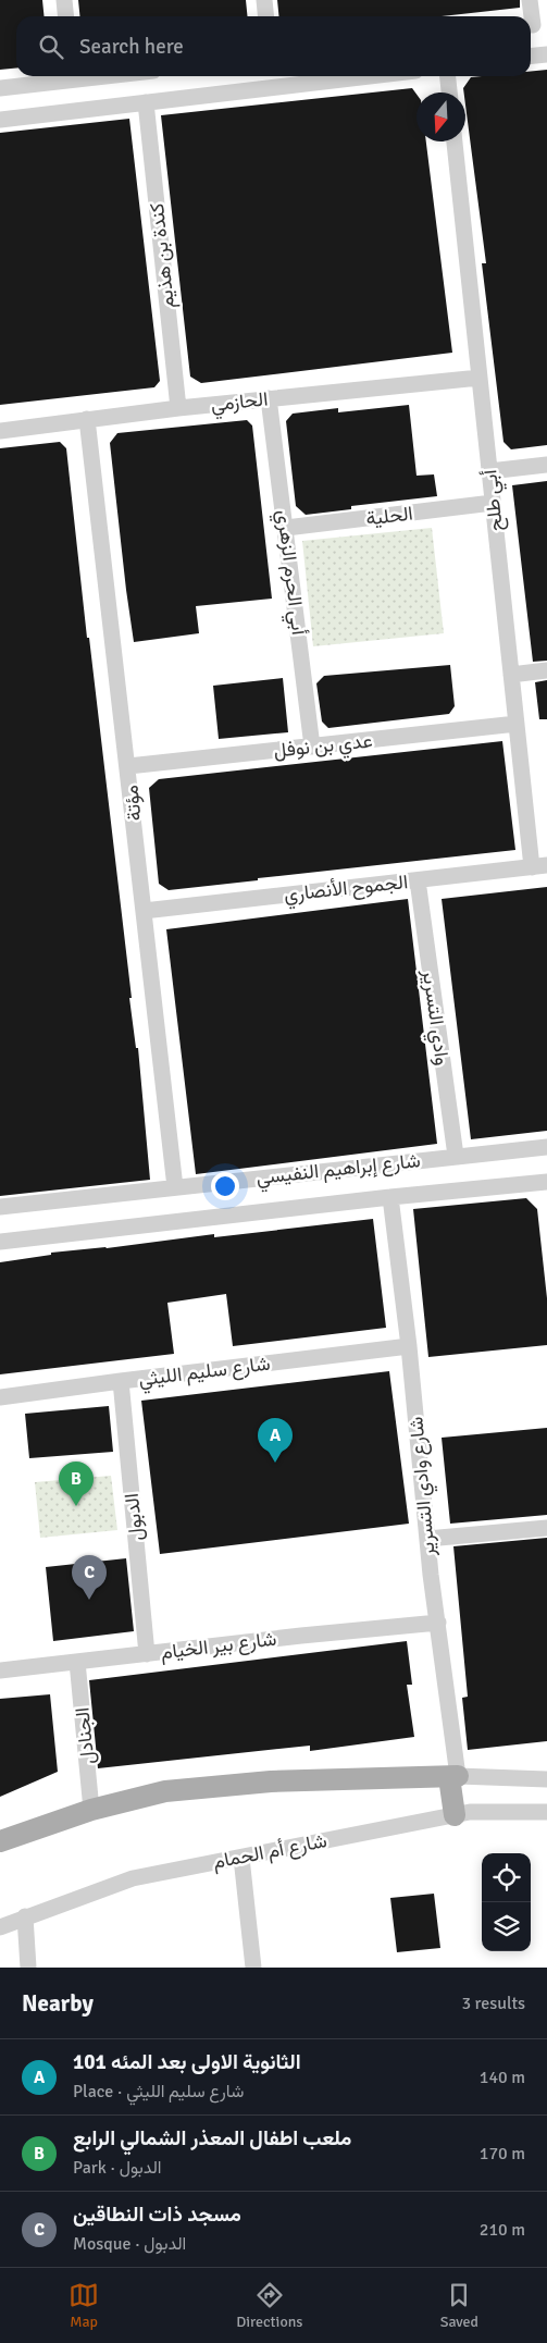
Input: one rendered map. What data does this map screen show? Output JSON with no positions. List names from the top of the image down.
{
  "streets": {
    "street": [
      "كندة بن هذيم",
      "الحازمي",
      "أبي طلح",
      "الحلية",
      "أبي الحرم الزهري",
      "عدي بن نوفل",
      "مؤتة",
      "الجموح الأنصاري",
      "وادي التسرير",
      "شارع إبراهيم النفيسي",
      "شارع سليم الليثي",
      "شارع وادي التسرير",
      "الدبول",
      "شارع بير الخيام",
      "الجنادل",
      "شارع أم الحمام"
    ]
  },
  "crossings": [
    ["كندة بن هذيم", "الحازمي"],
    ["الحازمي", "أبي طلح"],
    ["الحازمي", "أبي الحرم الزهري"],
    ["الحازمي", "مؤتة"],
    ["أبي طلح", "الحلية"],
    ["أبي طلح", "عدي بن نوفل"],
    ["أبي طلح", "الجموح الأنصاري"],
    ["الحلية", "أبي الحرم الزهري"],
    ["أبي الحرم الزهري", "عدي بن نوفل"],
    ["عدي بن نوفل", "مؤتة"],
    ["مؤتة", "الجموح الأنصاري"],
    ["مؤتة", "شارع إبراهيم النفيسي"],
    ["الجموح الأنصاري", "وادي التسرير"],
    ["وادي التسرير", "شارع إبراهيم النفيسي"],
    ["شارع إبراهيم النفيسي", "شارع وادي التسرير"],
    ["شارع سليم الليثي", "شارع وادي التسرير"],
    ["شارع سليم الليثي", "الدبول"],
    ["شارع وادي التسرير", "شارع بير الخيام"],
    ["الدبول", "شارع بير الخيام"],
    ["شارع بير الخيام", "الجنادل"]
  ],
  "north": "bottom",
  "page": {
    "search": "Search here",
    "pins": ["A", "B", "C"],
    "heading": ["Nearby", "3 results"],
    "list": [
      {
        "mark": "A",
        "name": "الثانوية الاولى بعد المئه 101",
        "note": "Place · شارع سليم الليثي",
        "value": "140 m"
      },
      {
        "mark": "B",
        "name": "ملعب اطفال المعذر الشمالي الرابع",
        "note": "Park · الدبول",
        "value": "170 m"
      },
      {
        "mark": "C",
        "name": "مسجد ذات النطاقين",
        "note": "Mosque · الدبول",
        "value": "210 m"
      }
    ],
    "nav": ["Map", "Directions", "Saved"]
  }
}
